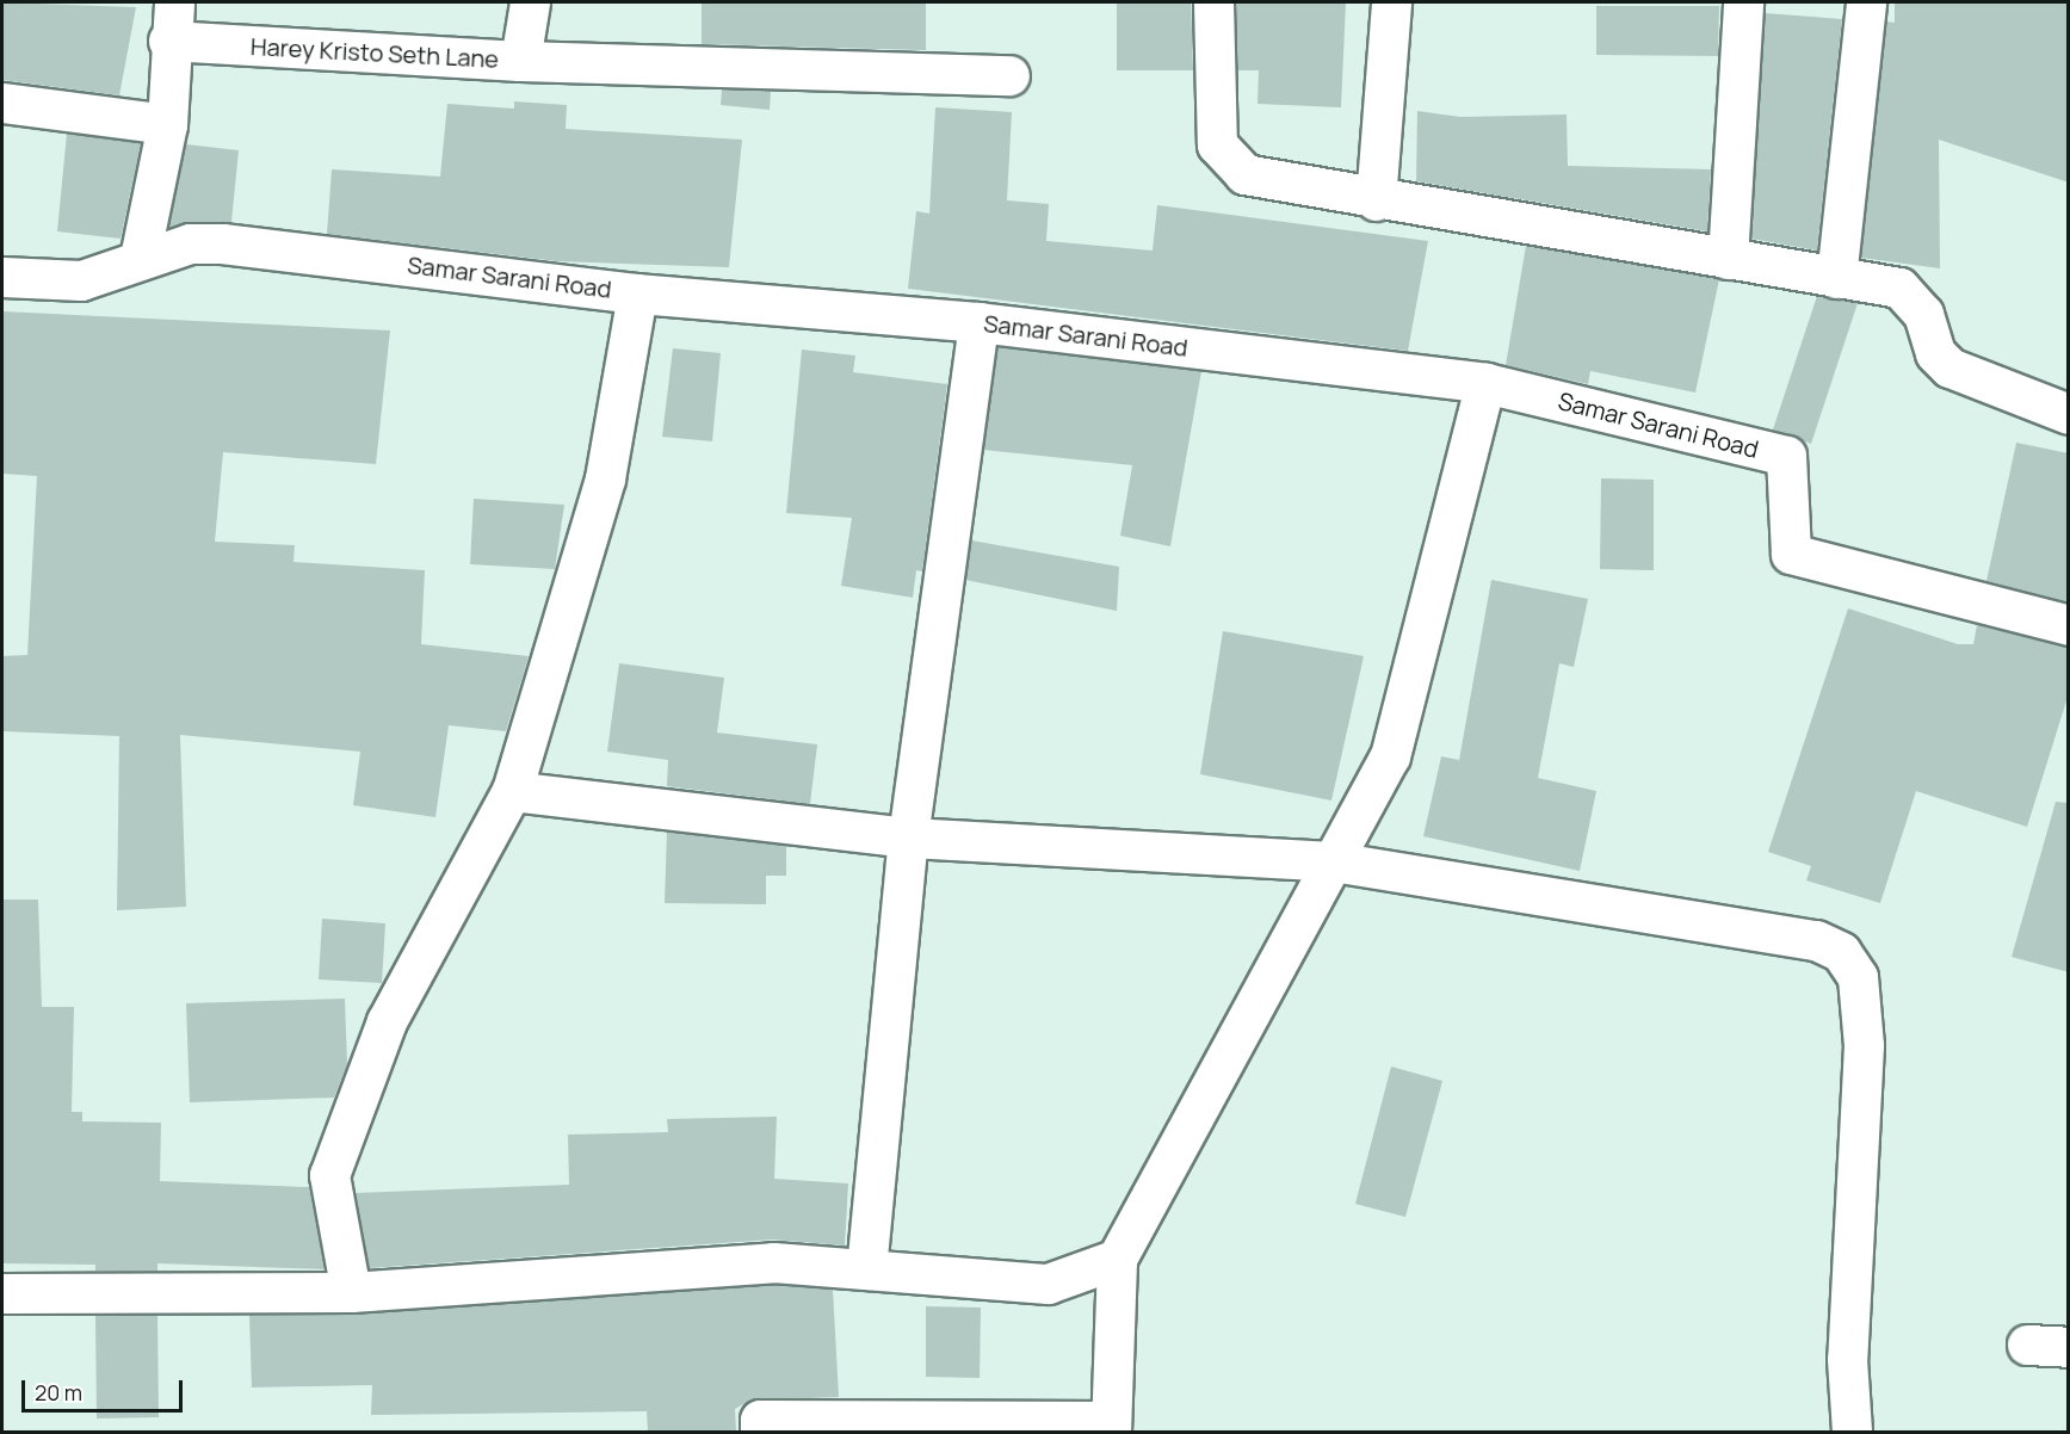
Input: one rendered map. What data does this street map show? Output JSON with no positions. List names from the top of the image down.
{
  "streets": {
    "street": ["Harey Kristo Seth Lane", "Samar Sarani Road"]
  },
  "scale_bar": "20 m"
}
